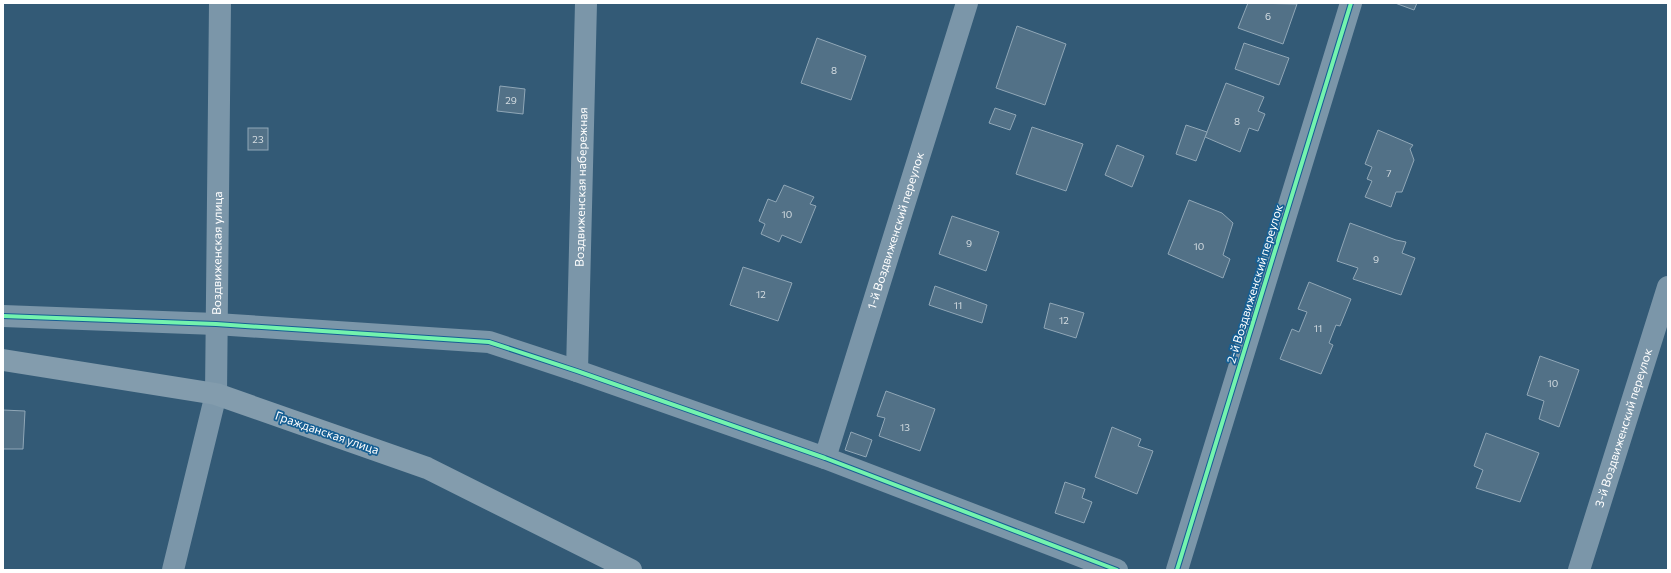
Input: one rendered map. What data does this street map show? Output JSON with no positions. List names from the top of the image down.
{
  "streets": {
    "street": [
      "Воздвиженская набережная",
      "1-й Воздвиженский переулок",
      "Воздвиженская улица",
      "2-й Воздвиженский переулок",
      "3-й Воздвиженский переулок",
      "Гражданская улица"
    ]
  },
  "crossings": [
    ["Воздвиженская улица", "Гражданская улица"]
  ],
  "house_numbers": [
    "6",
    "8",
    "29",
    "8",
    "23",
    "7",
    "10",
    "9",
    "10",
    "9",
    "12",
    "11",
    "12",
    "11",
    "10",
    "13"
  ]
}
